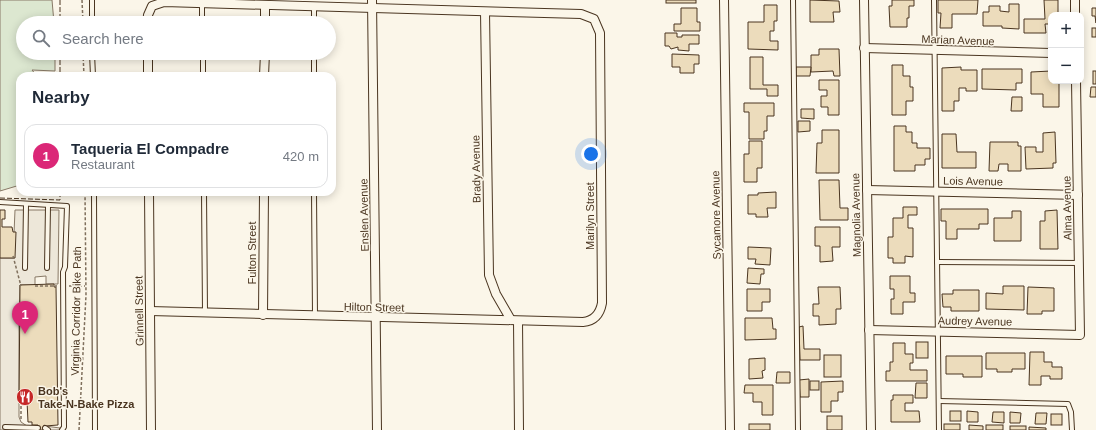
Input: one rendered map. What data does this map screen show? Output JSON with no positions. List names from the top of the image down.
{
  "streets": {
    "street": [
      "Marian Avenue",
      "Brady Avenue",
      "Lois Avenue",
      "Alma Avenue",
      "Enslen Avenue",
      "Sycamore Avenue",
      "Magnolia Avenue",
      "Marilyn Street",
      "Fulton Street",
      "Hilton Street",
      "Grinnell Street",
      "Audrey Avenue"
    ],
    "path": ["Virginia Corridor Bike Path"]
  },
  "crossings": [
    ["Marian Avenue", "Magnolia Avenue"],
    ["Brady Avenue", "Marilyn Street"],
    ["Brady Avenue", "Hilton Street"],
    ["Lois Avenue", "Alma Avenue"],
    ["Lois Avenue", "Magnolia Avenue"],
    ["Alma Avenue", "Audrey Avenue"],
    ["Enslen Avenue", "Hilton Street"],
    ["Magnolia Avenue", "Audrey Avenue"],
    ["Marilyn Street", "Hilton Street"],
    ["Fulton Street", "Hilton Street"],
    ["Hilton Street", "Grinnell Street"]
  ],
  "places": {
    "restaurant": ["Bob's Take-N-Bake Pizza"]
  },
  "page": {
    "map_buttons": ["+", "−"],
    "search": "Search here",
    "heading": "Nearby",
    "list": [
      {
        "mark": "1",
        "name": "Taqueria El Compadre",
        "note": "Restaurant",
        "value": "420 m"
      }
    ],
    "pins": "1"
  }
}
